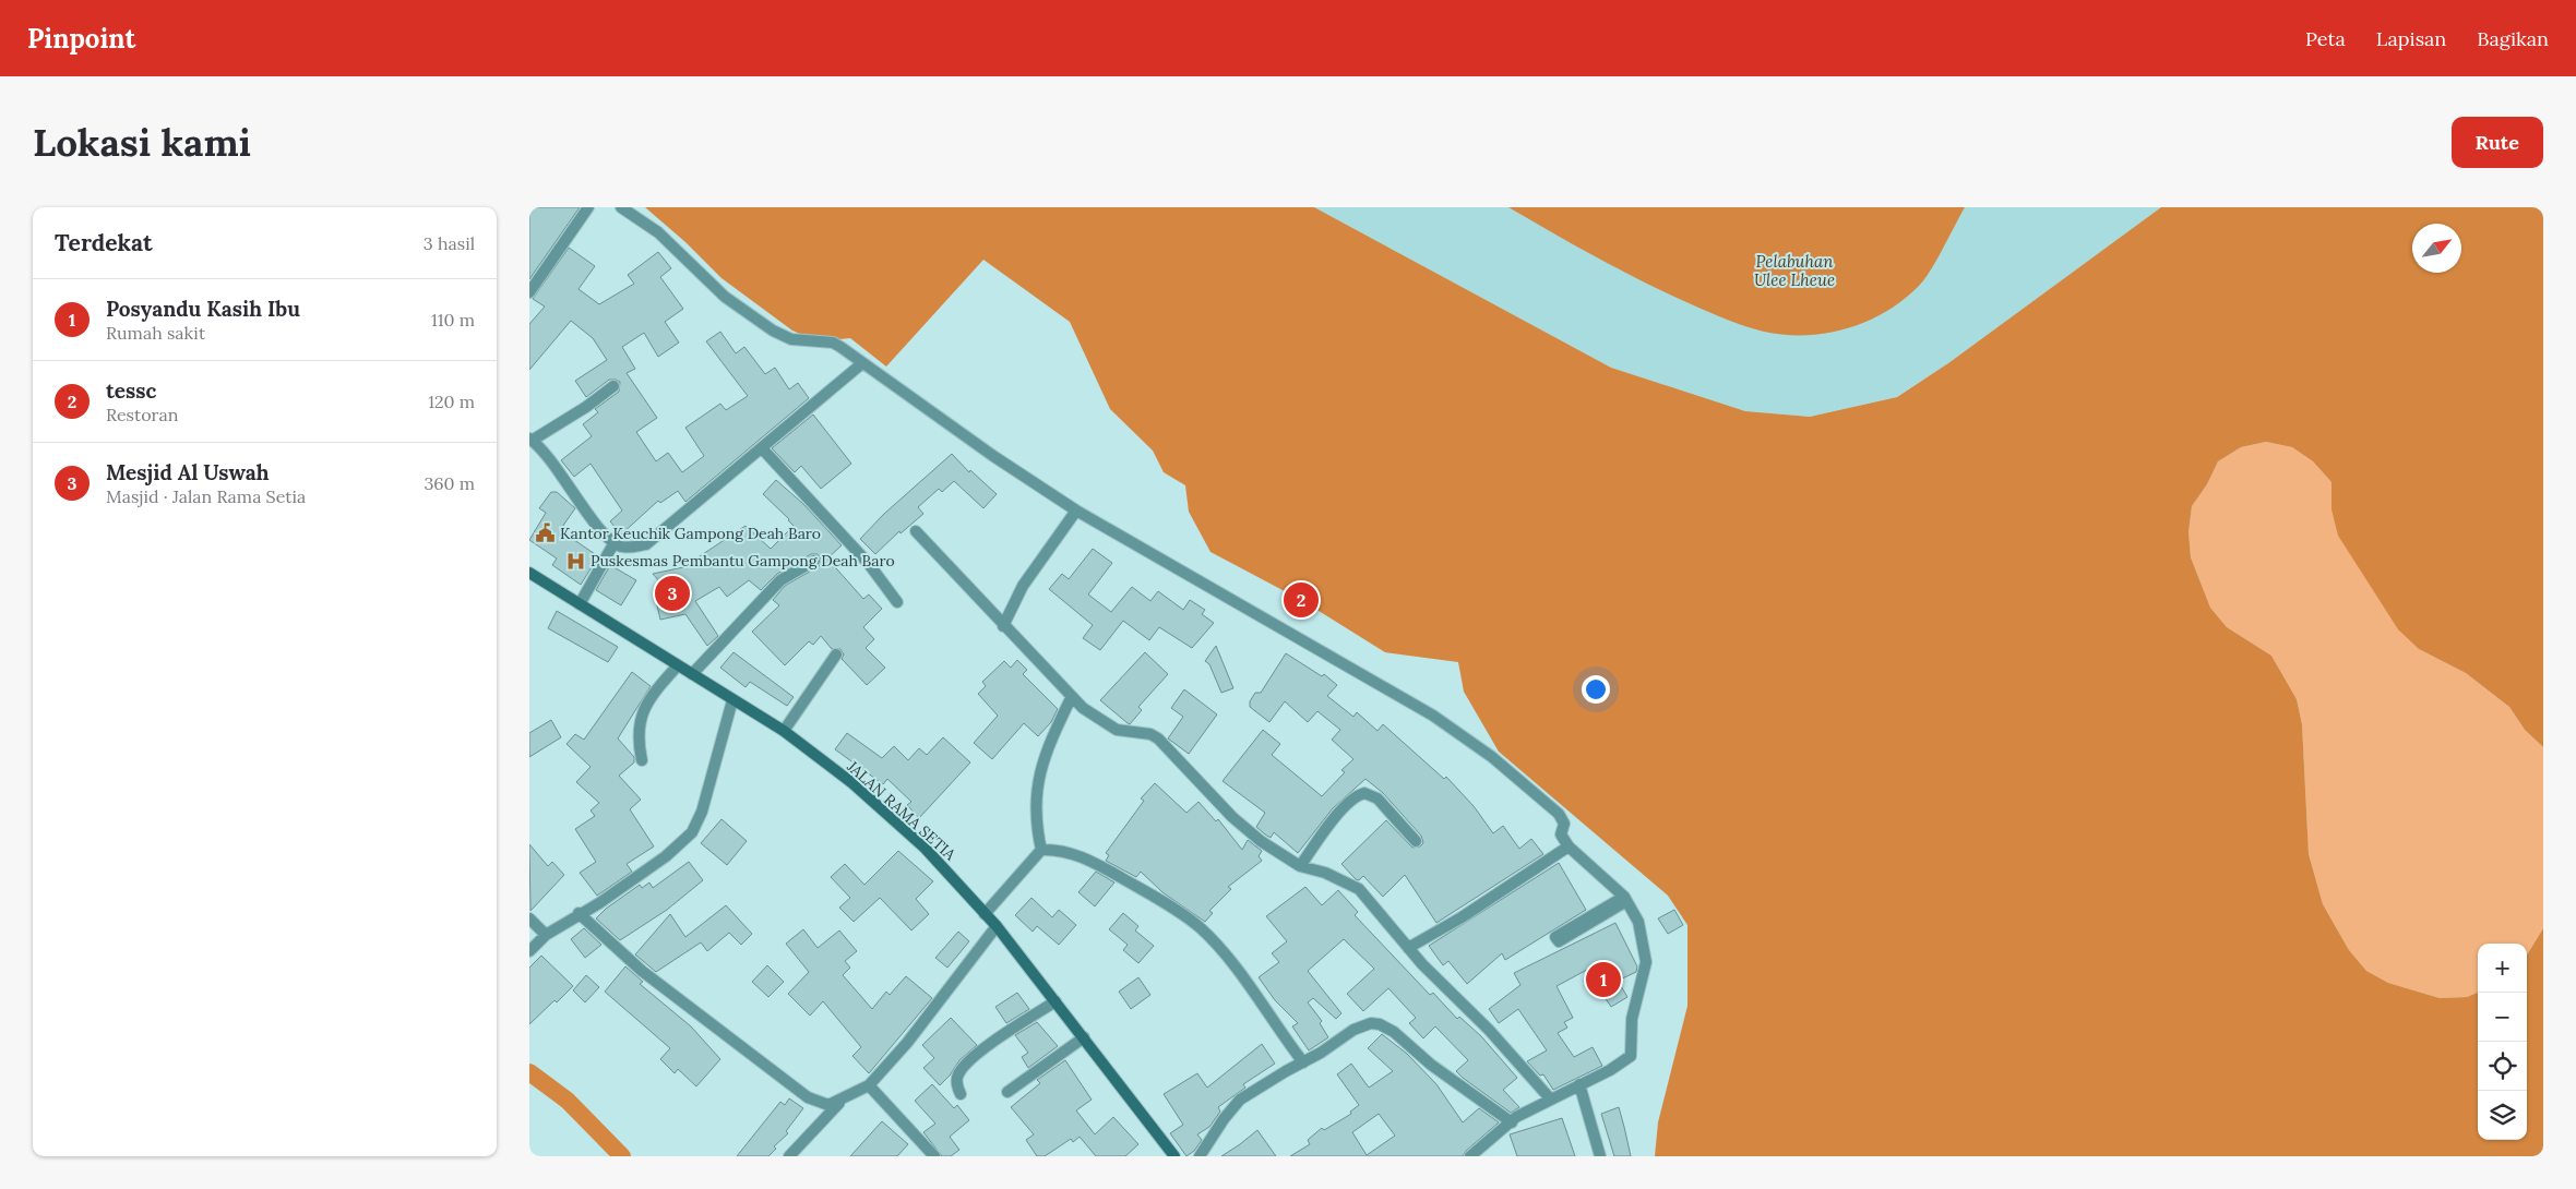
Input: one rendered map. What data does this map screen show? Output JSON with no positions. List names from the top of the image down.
{
  "streets": {
    "street": ["JALAN RAMA SETIA"]
  },
  "water": ["Pelabuhan Ulee Lheue"],
  "places": {
    "public building": ["Kantor Keuchik Gampong Deah Baro"],
    "hospital": ["Puskesmas Pembantu Gampong Deah Baro"]
  },
  "north": "top right",
  "page": {
    "header": "Pinpoint",
    "nav": ["Peta", "Lapisan", "Bagikan"],
    "buttons": "Rute",
    "title": "Lokasi kami",
    "heading": ["Terdekat", "3 hasil"],
    "list": [
      {
        "mark": "1",
        "name": "Posyandu Kasih Ibu",
        "note": "Rumah sakit",
        "value": "110 m"
      },
      {
        "mark": "2",
        "name": "tessc",
        "note": "Restoran",
        "value": "120 m"
      },
      {
        "mark": "3",
        "name": "Mesjid Al Uswah",
        "note": "Masjid · Jalan Rama Setia",
        "value": "360 m"
      }
    ],
    "pins": ["3", "2", "1"],
    "map_buttons": ["+", "−"]
  }
}
